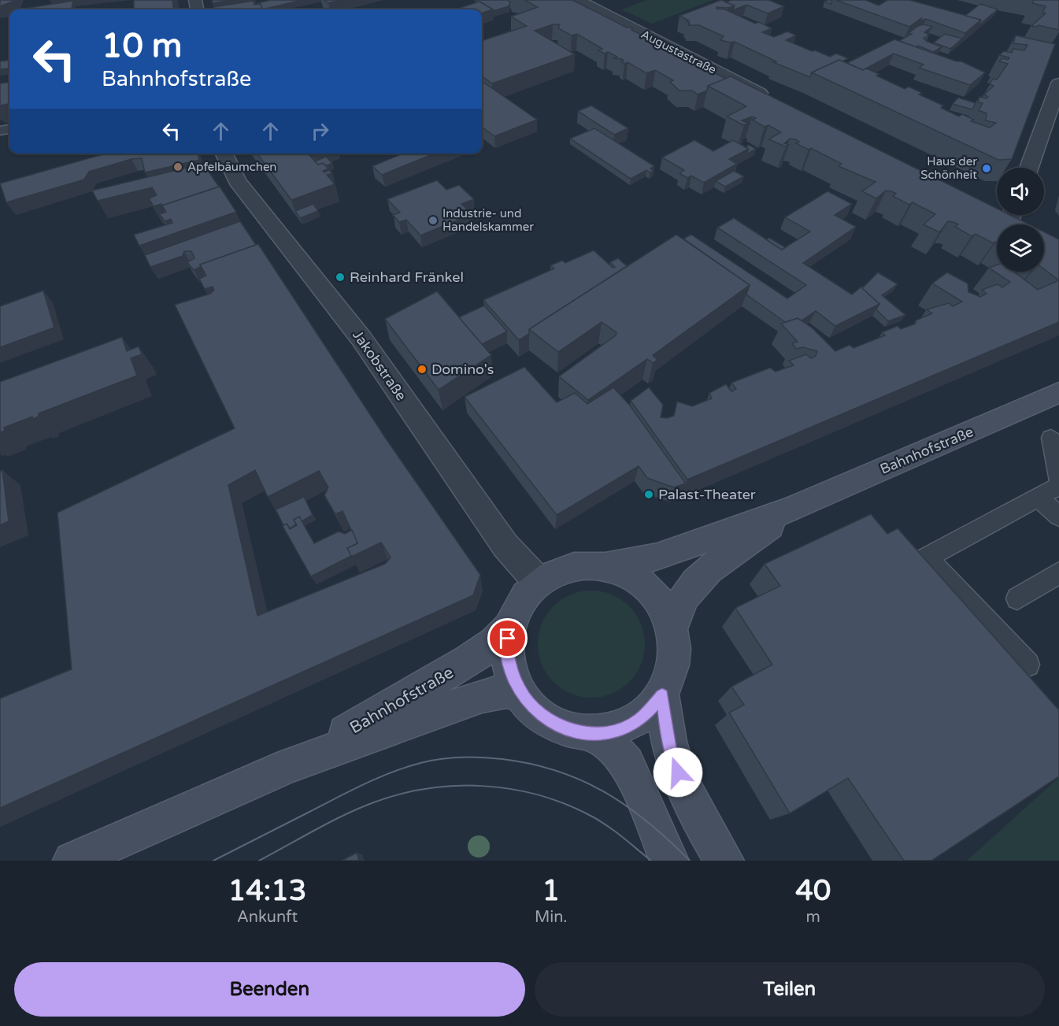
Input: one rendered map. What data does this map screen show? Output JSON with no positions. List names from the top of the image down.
{
  "streets": {
    "main road": ["Bahnhofstraße"],
    "street": ["Augustastraße", "Jakobstraße"]
  },
  "crossings": [
    ["Jakobstraße", "Bahnhofstraße"]
  ],
  "places": [
    "Apfelbäumchen",
    "Haus der Schönheit",
    "Industrie- und Handelskammer",
    "Reinhard Fränkel",
    "Domino's",
    "Palast-Theater"
  ],
  "page": {
    "turn": ["10 m", "Bahnhofstraße"],
    "eta": [
      "14:13",
      "Ankunft",
      "1",
      "Min.",
      "40",
      "m"
    ],
    "buttons": ["Beenden", "Teilen"]
  }
}
